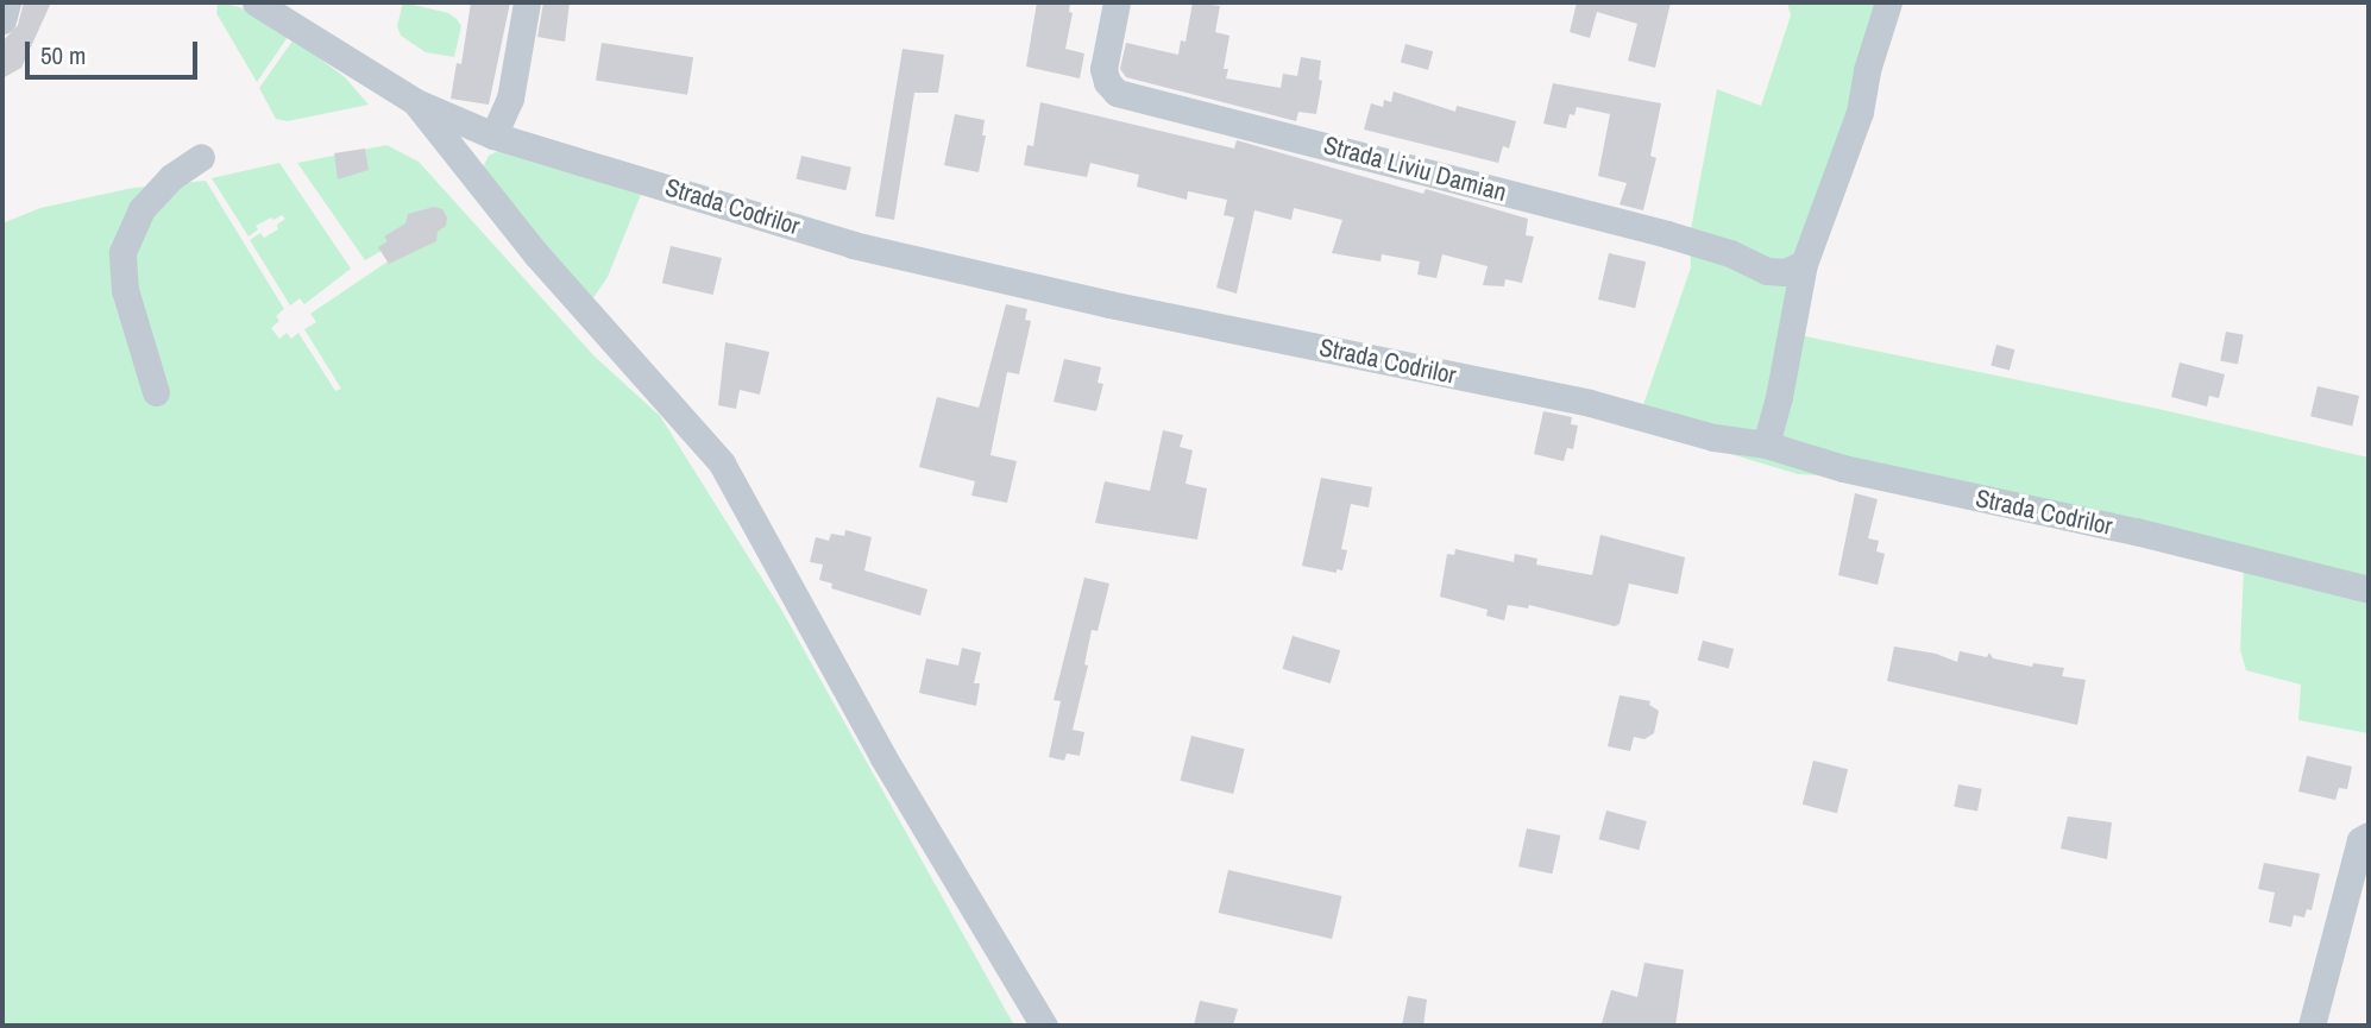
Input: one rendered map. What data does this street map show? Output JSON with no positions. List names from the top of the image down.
{
  "streets": {
    "street": ["Strada Liviu Damian", "Strada Codrilor"]
  },
  "scale_bar": "50 m"
}
